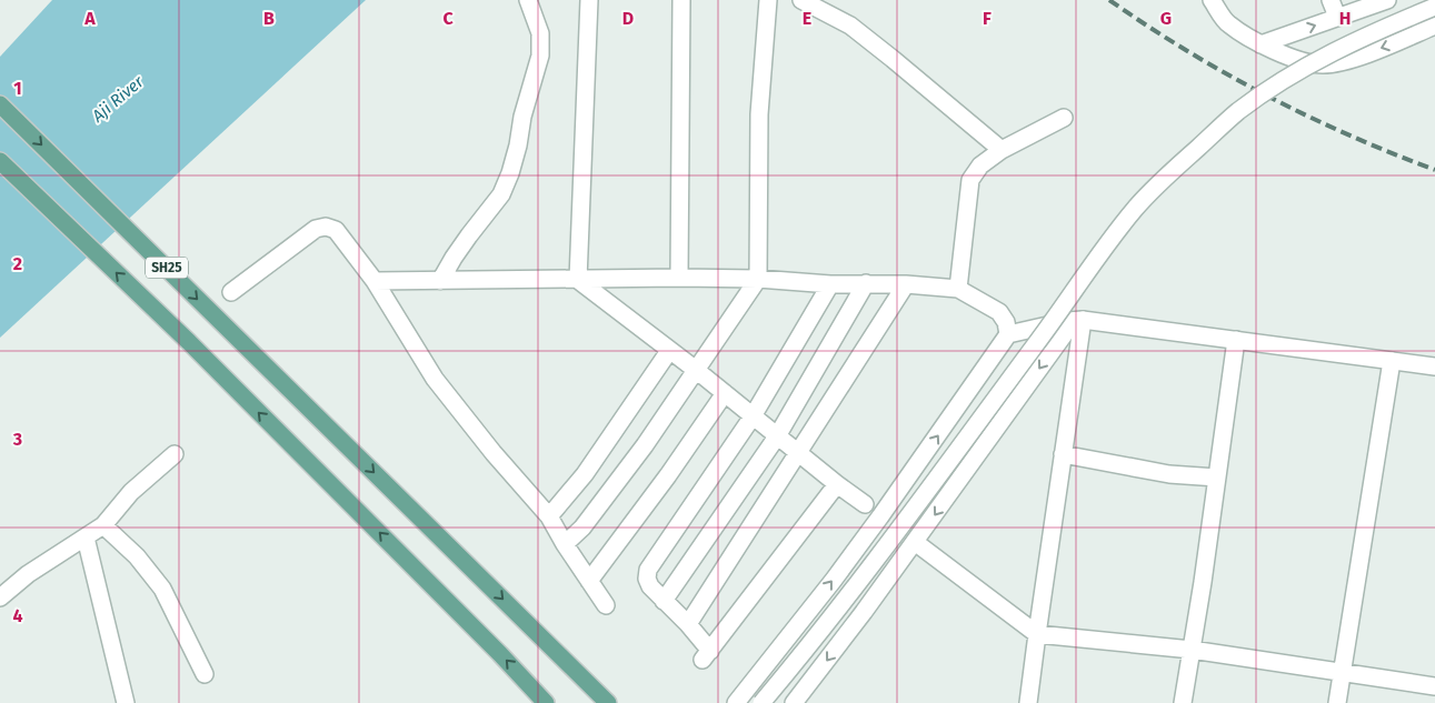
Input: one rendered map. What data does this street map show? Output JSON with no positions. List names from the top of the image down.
{
  "streets": {
    "main road": ["SH25"]
  },
  "water": ["Aji River"],
  "grid": {
    "columns": [
      "A",
      "B",
      "C",
      "D",
      "E",
      "F",
      "G",
      "H"
    ],
    "rows": [
      "1",
      "2",
      "3",
      "4"
    ]
  }
}
